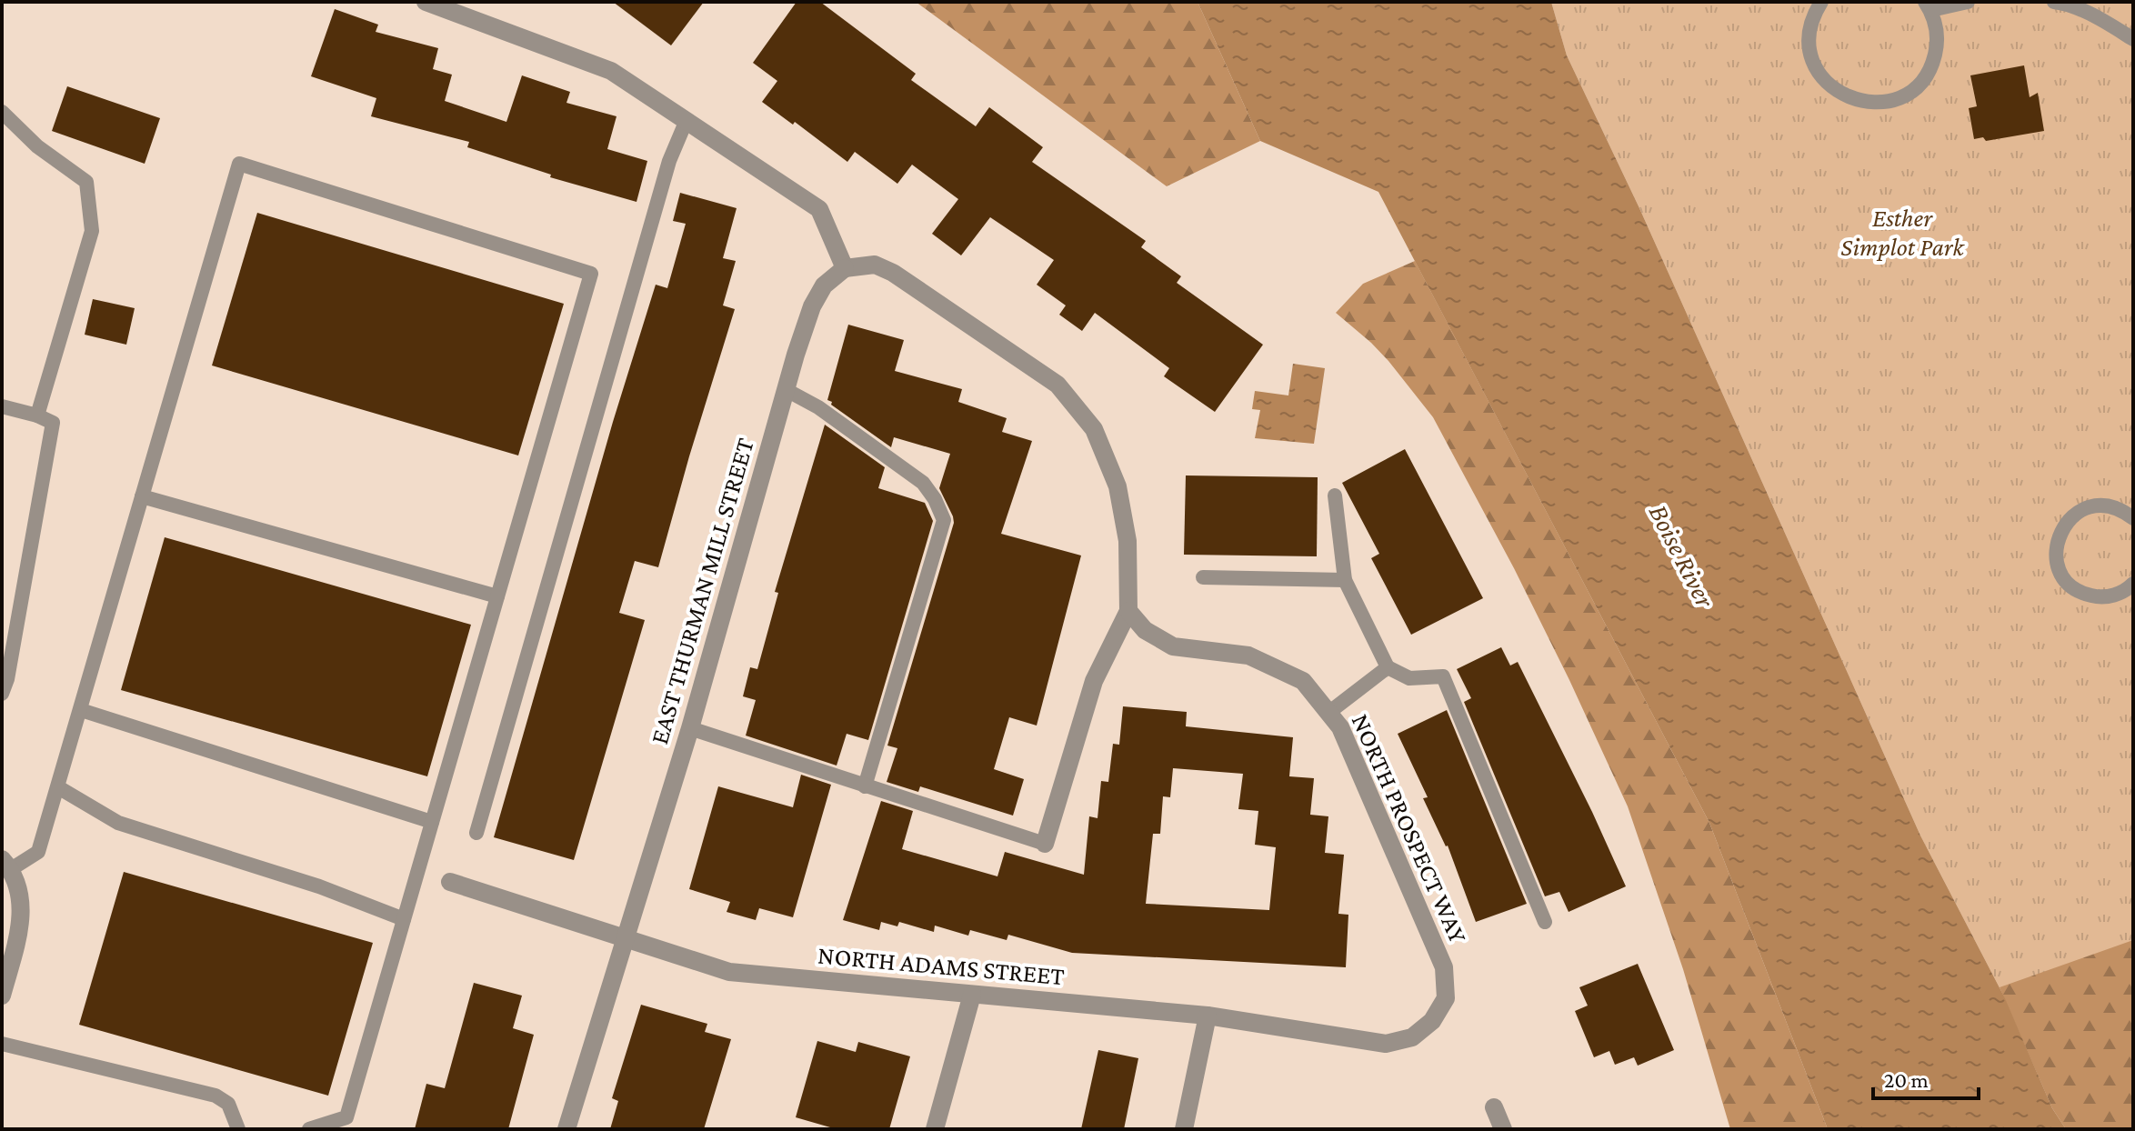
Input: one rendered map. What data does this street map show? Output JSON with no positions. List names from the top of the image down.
{
  "streets": {
    "street": ["EAST THURMAN MILL STREET", "NORTH PROSPECT WAY", "NORTH ADAMS STREET"]
  },
  "crossings": [
    ["EAST THURMAN MILL STREET", "NORTH ADAMS STREET"],
    ["NORTH PROSPECT WAY", "NORTH ADAMS STREET"]
  ],
  "water": ["Boise River"],
  "parks": ["Esther Simplot Park"],
  "scale_bar": "20 m"
}
